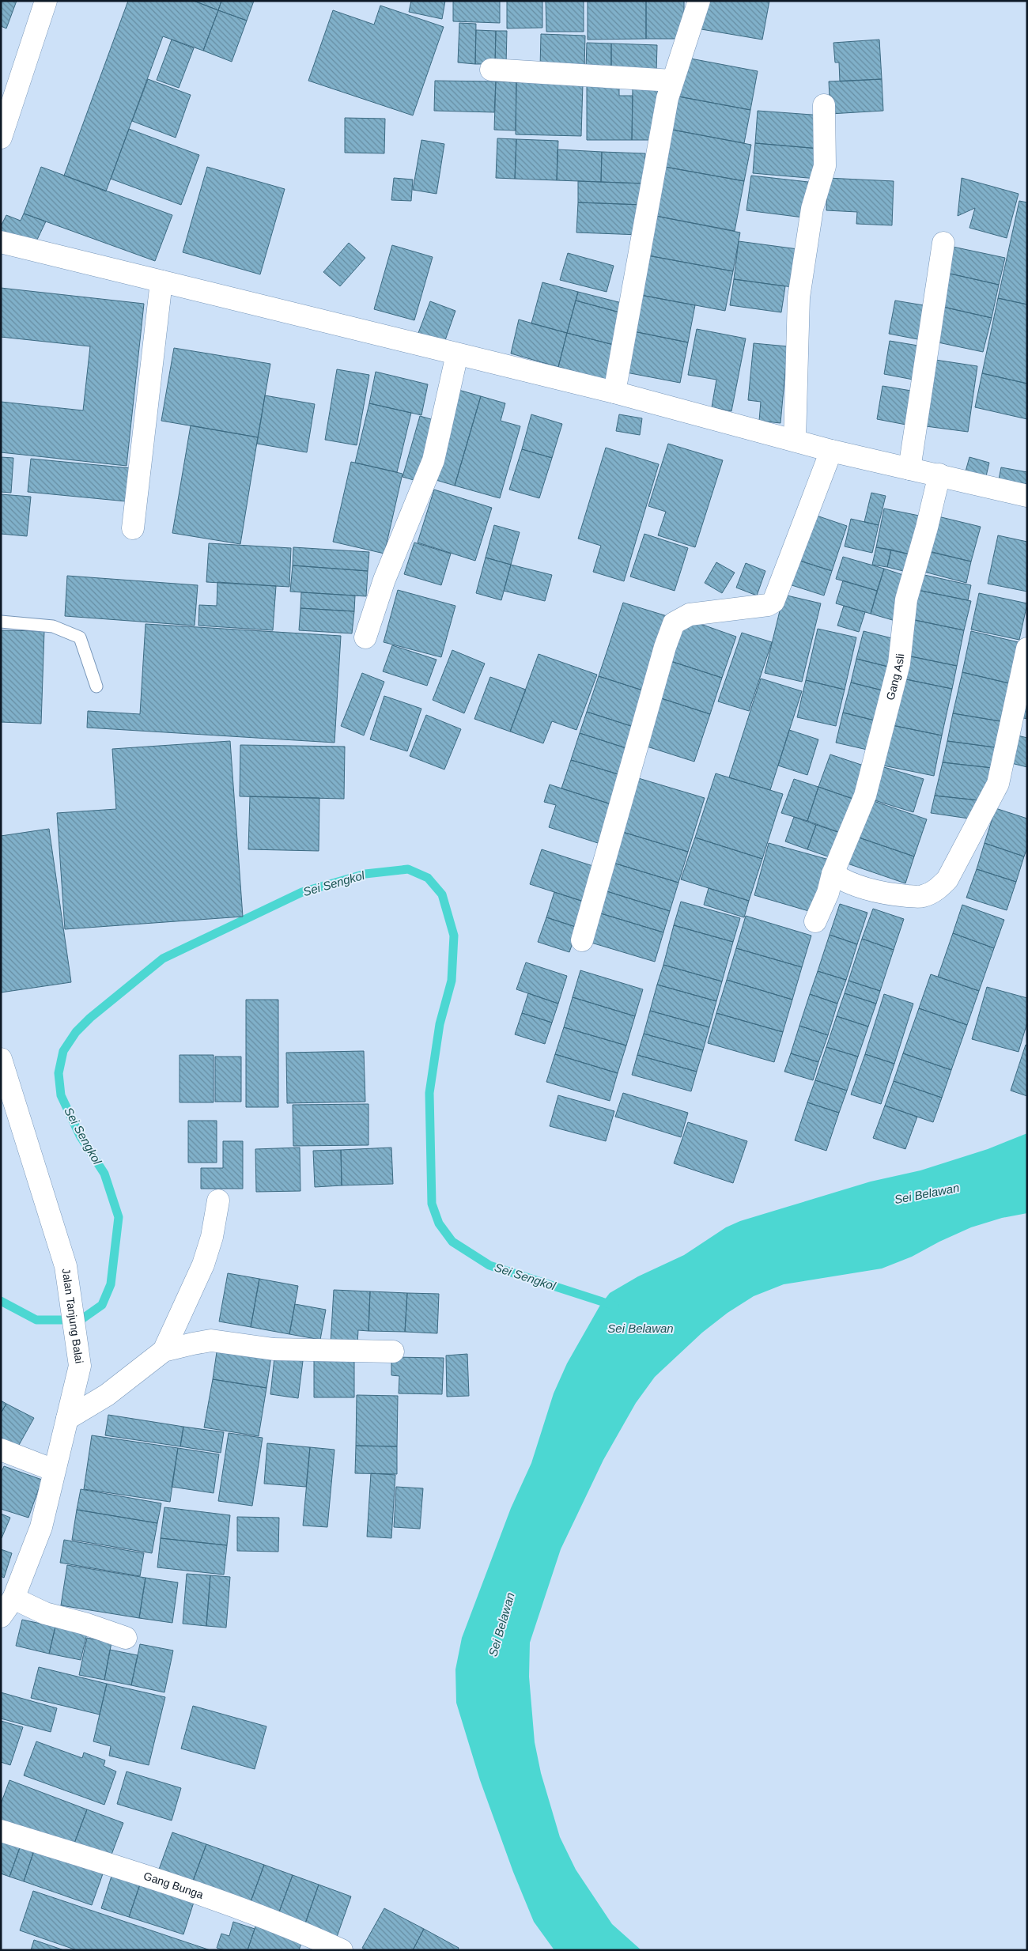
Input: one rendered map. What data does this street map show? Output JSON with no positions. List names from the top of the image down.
{
  "streets": {
    "street": ["Gang Asli", "Jalan Tanjung Balai", "Gang Bunga"]
  },
  "water": ["Sei Sengkol", "Sei Belawan"]
}
